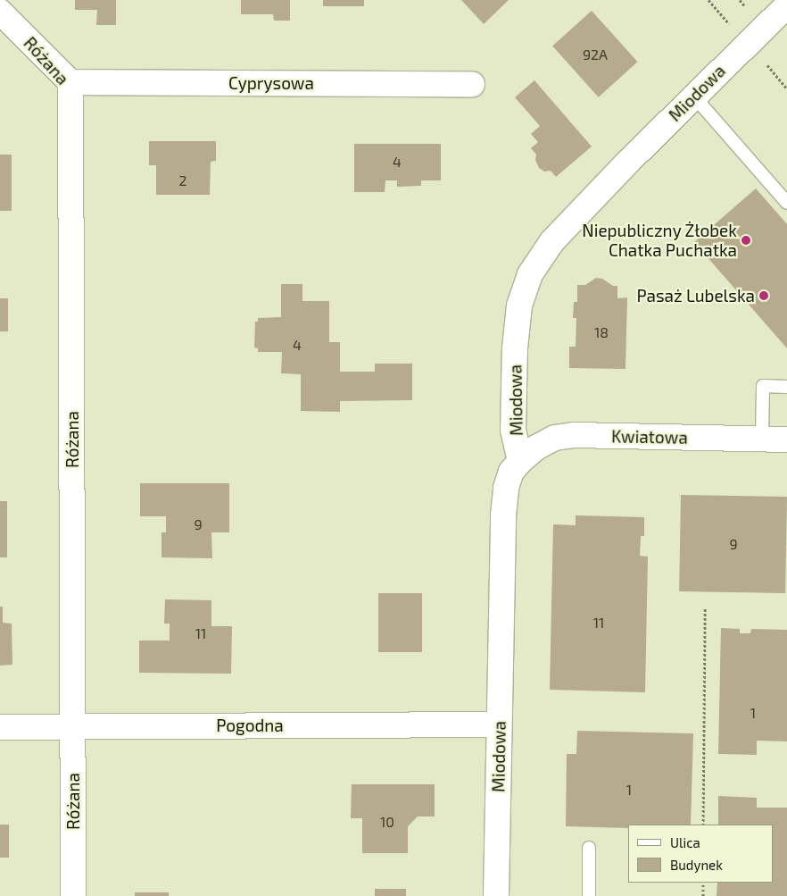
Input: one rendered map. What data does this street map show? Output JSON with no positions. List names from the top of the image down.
{
  "streets": {
    "street": [
      "Różana",
      "Cyprysowa",
      "Miodowa",
      "Kwiatowa",
      "Pogodna"
    ]
  },
  "crossings": [
    ["Różana", "Cyprysowa"],
    ["Różana", "Pogodna"],
    ["Miodowa", "Kwiatowa"],
    ["Miodowa", "Pogodna"]
  ],
  "places": ["Niepubliczny Żłobek Chatka Puchatka", "Pasaż Lubelska"],
  "house_numbers": [
    "92A",
    "4",
    "2",
    "18",
    "4",
    "9",
    "9",
    "11",
    "11",
    "1",
    "1",
    "10"
  ],
  "legend": ["Ulica", "Budynek"]
}
